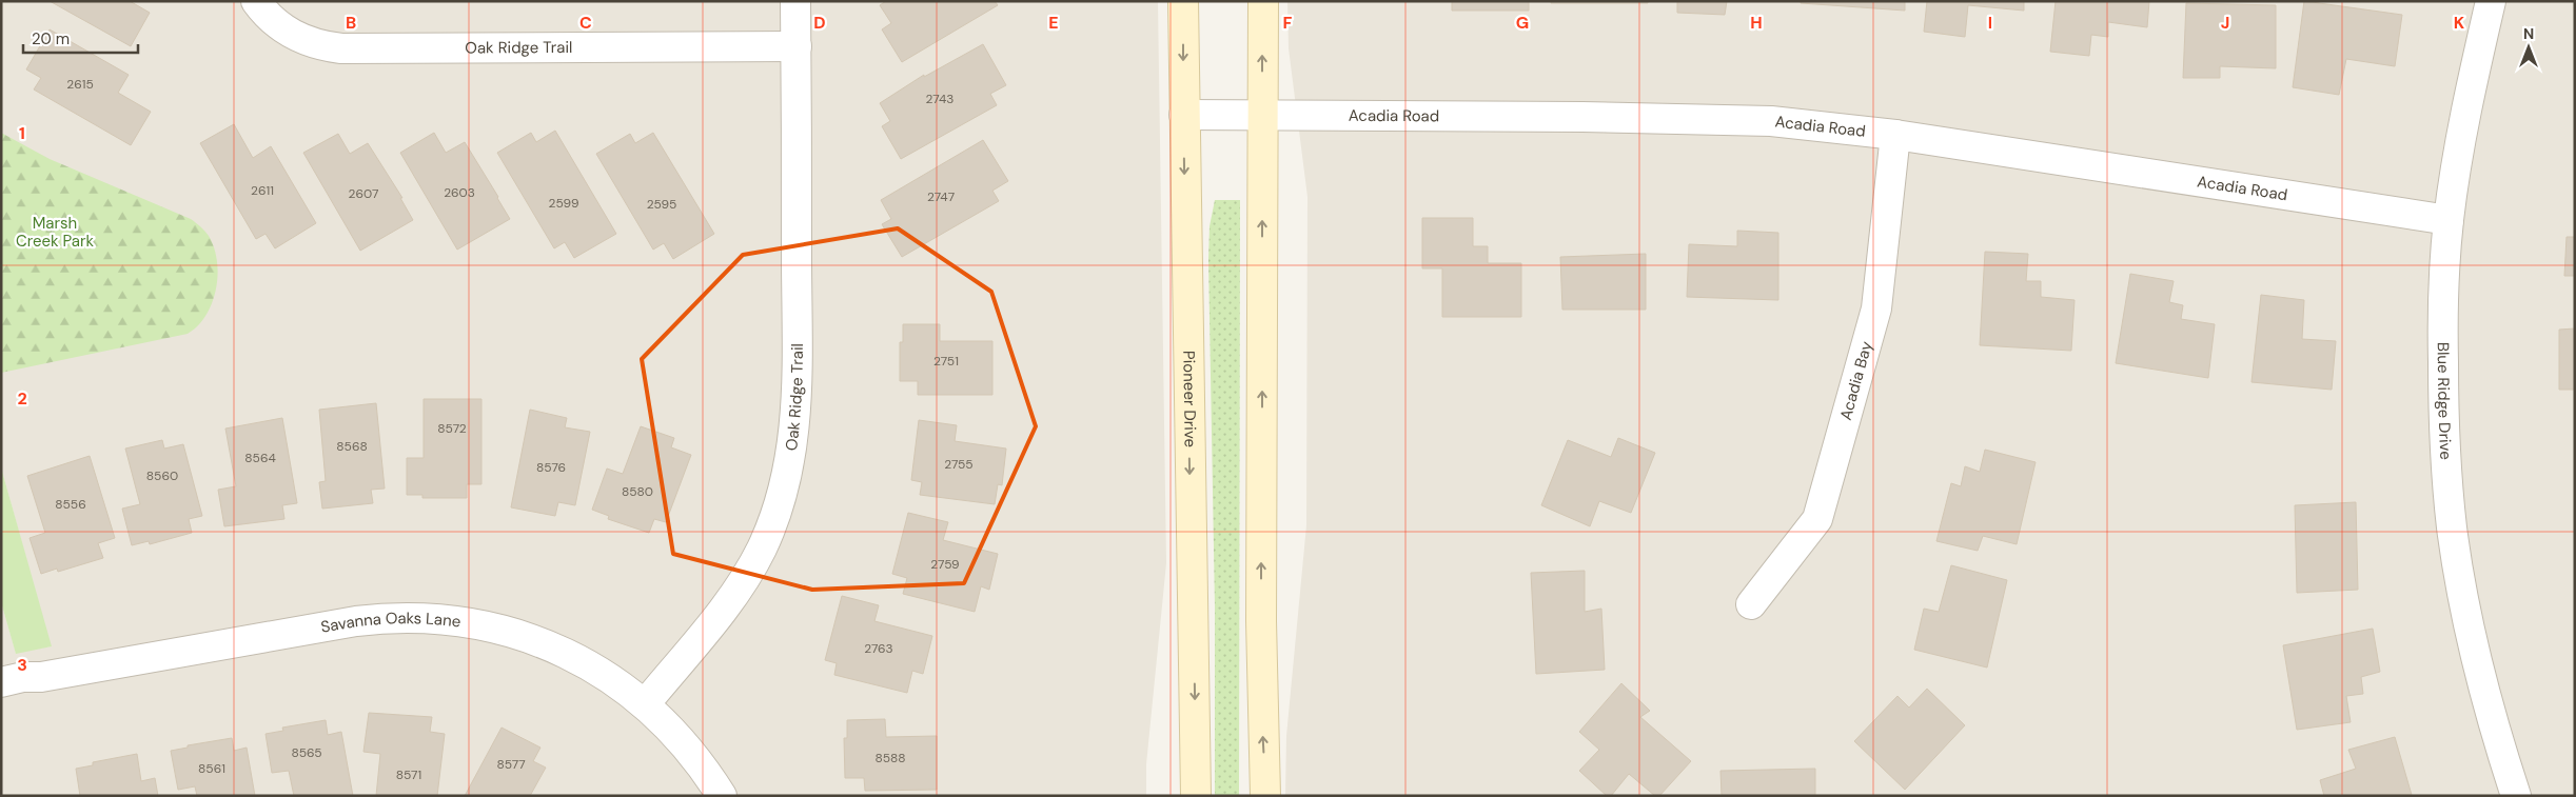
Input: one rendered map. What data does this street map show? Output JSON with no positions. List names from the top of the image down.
{
  "streets": {
    "street": [
      "Oak Ridge Trail",
      "Acadia Road",
      "Acadia Bay",
      "Pioneer Drive",
      "Blue Ridge Drive",
      "Savanna Oaks Lane"
    ]
  },
  "crossings": [
    ["Oak Ridge Trail", "Savanna Oaks Lane"],
    ["Acadia Road", "Acadia Bay"],
    ["Acadia Road", "Pioneer Drive"],
    ["Acadia Road", "Blue Ridge Drive"]
  ],
  "parks": ["Marsh Creek Park"],
  "house_numbers": [
    "2615",
    "2743",
    "2611",
    "2603",
    "2607",
    "2747",
    "2599",
    "2595",
    "2751",
    "8572",
    "8568",
    "8564",
    "2755",
    "8576",
    "8560",
    "8580",
    "8556",
    "2759",
    "2763",
    "8565",
    "8588",
    "8577",
    "8561",
    "8571"
  ],
  "scale_bar": "20 m",
  "north": "top",
  "grid": {
    "columns": [
      "B",
      "C",
      "D",
      "E",
      "F",
      "G",
      "H",
      "I",
      "J",
      "K"
    ],
    "rows": ["1", "2", "3"]
  }
}
